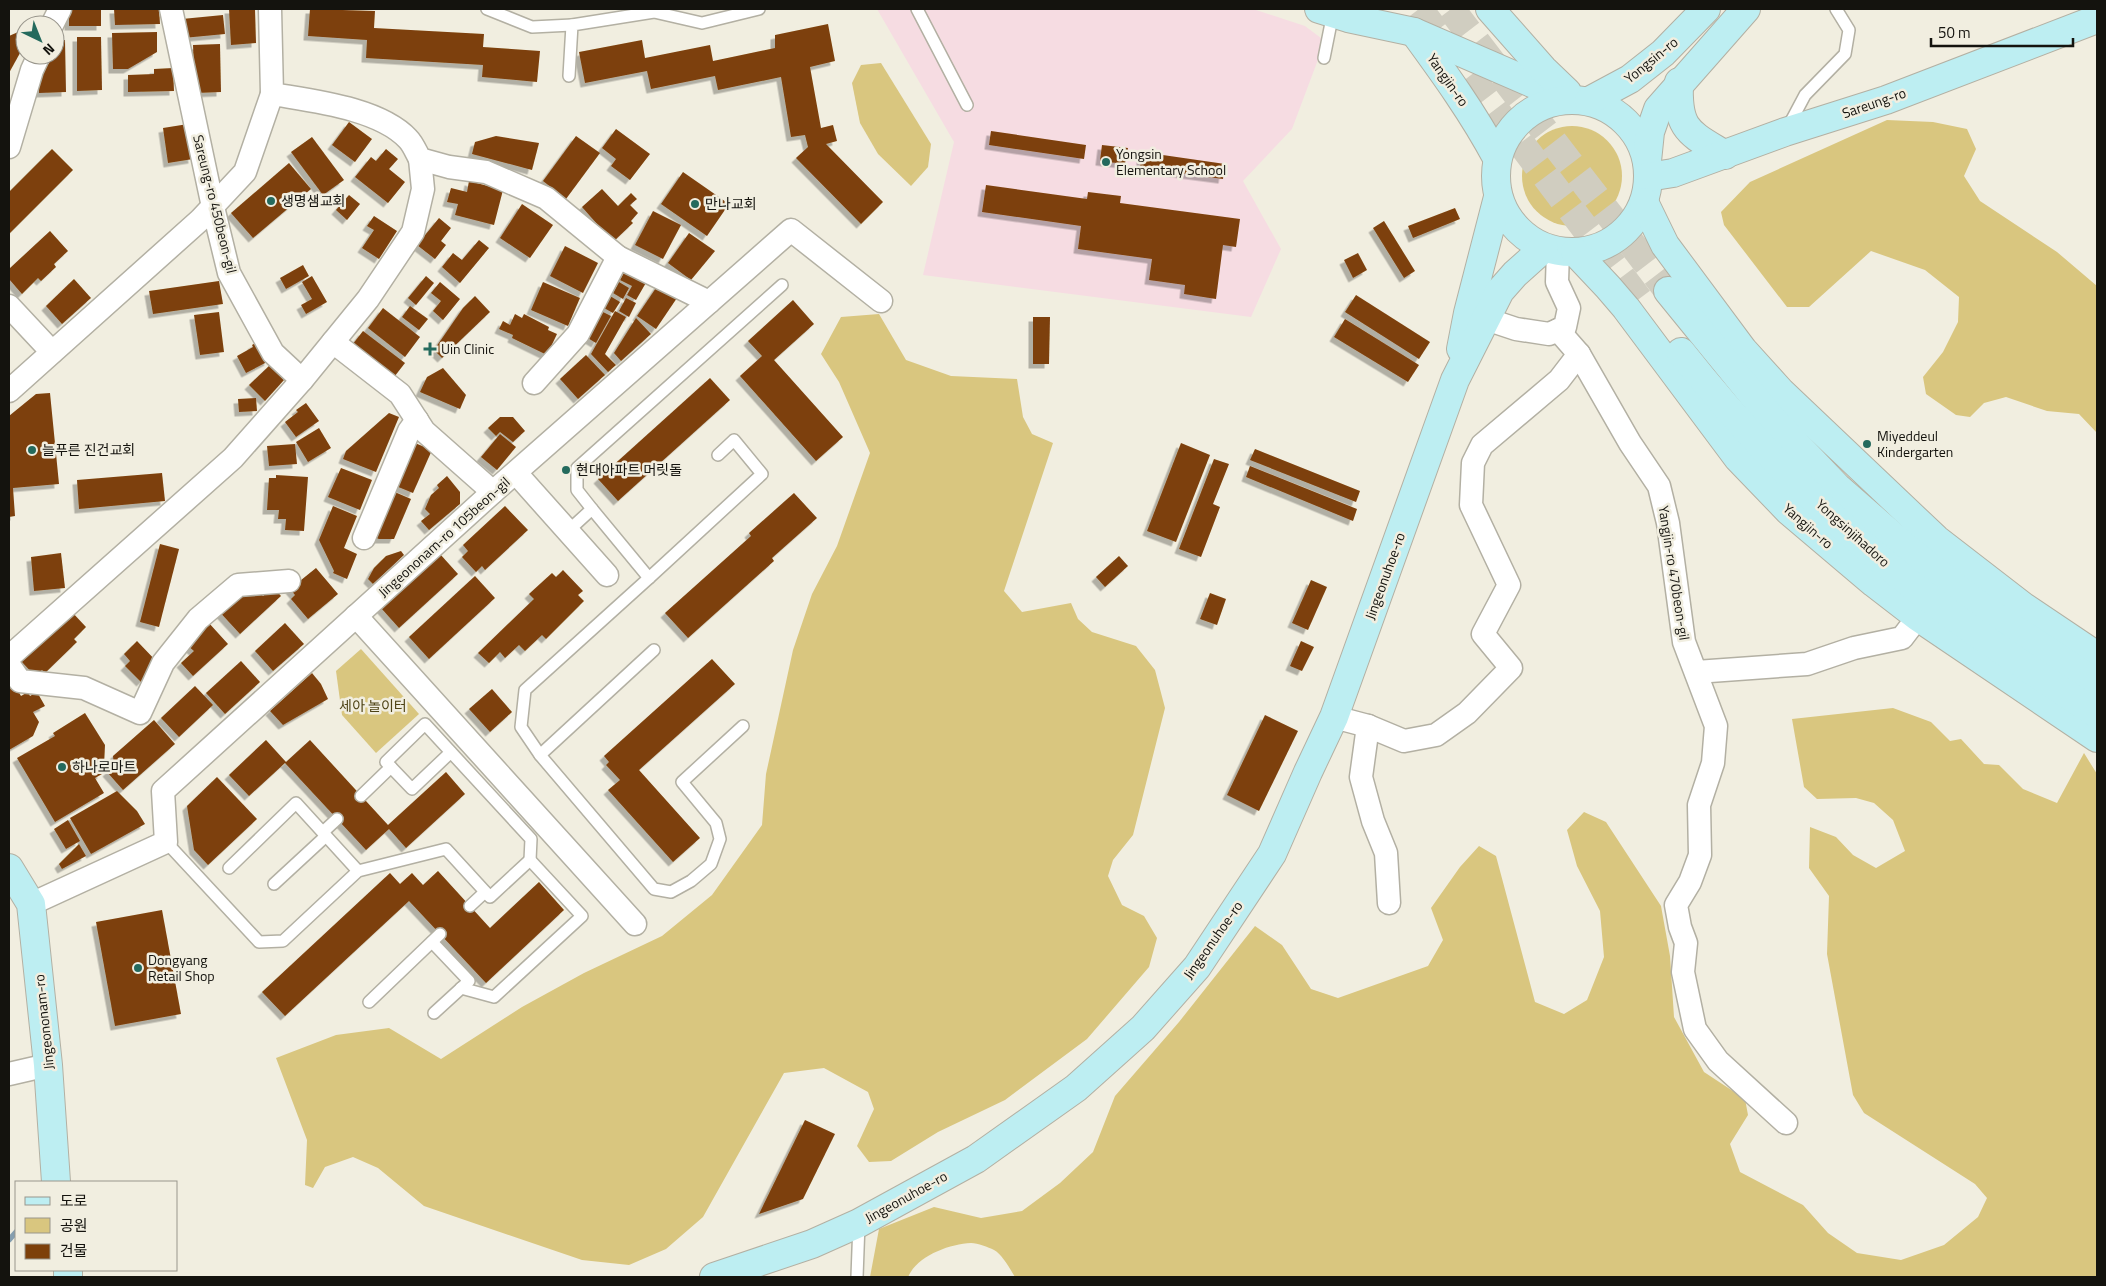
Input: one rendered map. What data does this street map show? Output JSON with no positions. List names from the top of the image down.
{
  "streets": {
    "main road": [
      "Yongsin-ro",
      "Yangjin-ro",
      "Sareung-ro",
      "Yongsinjihadoro",
      "Jingeonuhoe-ro",
      "Jingeononam-ro"
    ],
    "street": ["Sareung-ro 450beon-gil", "Jingeononam-ro 105beon-gil", "Yangjin-ro 470beon-gil"]
  },
  "crossings": [
    ["Yongsin-ro", "Yangjin-ro"],
    ["Yongsin-ro", "Sareung-ro"],
    ["Yongsin-ro", "Jingeonuhoe-ro"],
    ["Yangjin-ro", "Sareung-ro"],
    ["Yangjin-ro", "Jingeonuhoe-ro"],
    ["Sareung-ro", "Jingeonuhoe-ro"]
  ],
  "parks": ["세아 놀이터"],
  "places": {
    "other": [
      "Yongsin Elementary School",
      "생명샘교회",
      "만나교회",
      "Miyeddeul Kindergarten",
      "늘푸른 진건교회",
      "현대아파트 머릿돌",
      "하나로마트",
      "Dongyang Retail Shop"
    ],
    "health": ["Uin Clinic"]
  },
  "legend": ["도로", "공원", "건물"],
  "scale_bar": "50 m",
  "north": "bottom right"
}
